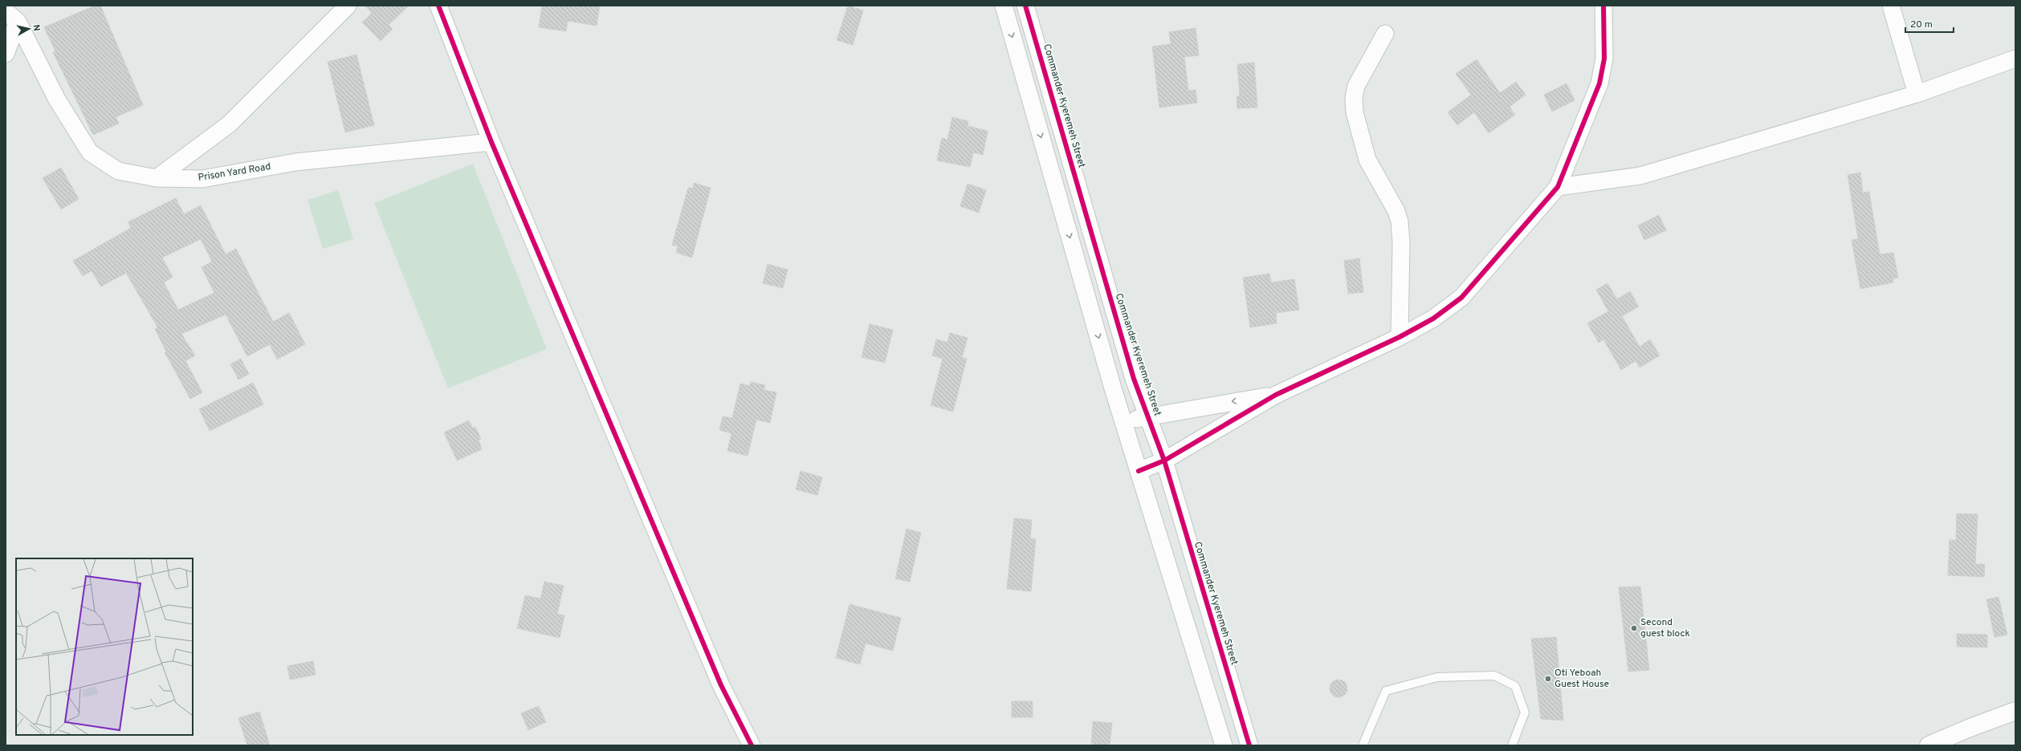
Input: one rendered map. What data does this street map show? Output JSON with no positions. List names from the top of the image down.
{
  "streets": {
    "street": ["Commander Kyeremeh Street", "Prison Yard Road"]
  },
  "places": ["Second guest block", "Oti Yeboah Guest House"],
  "scale_bar": "20 m",
  "north": "right"
}
